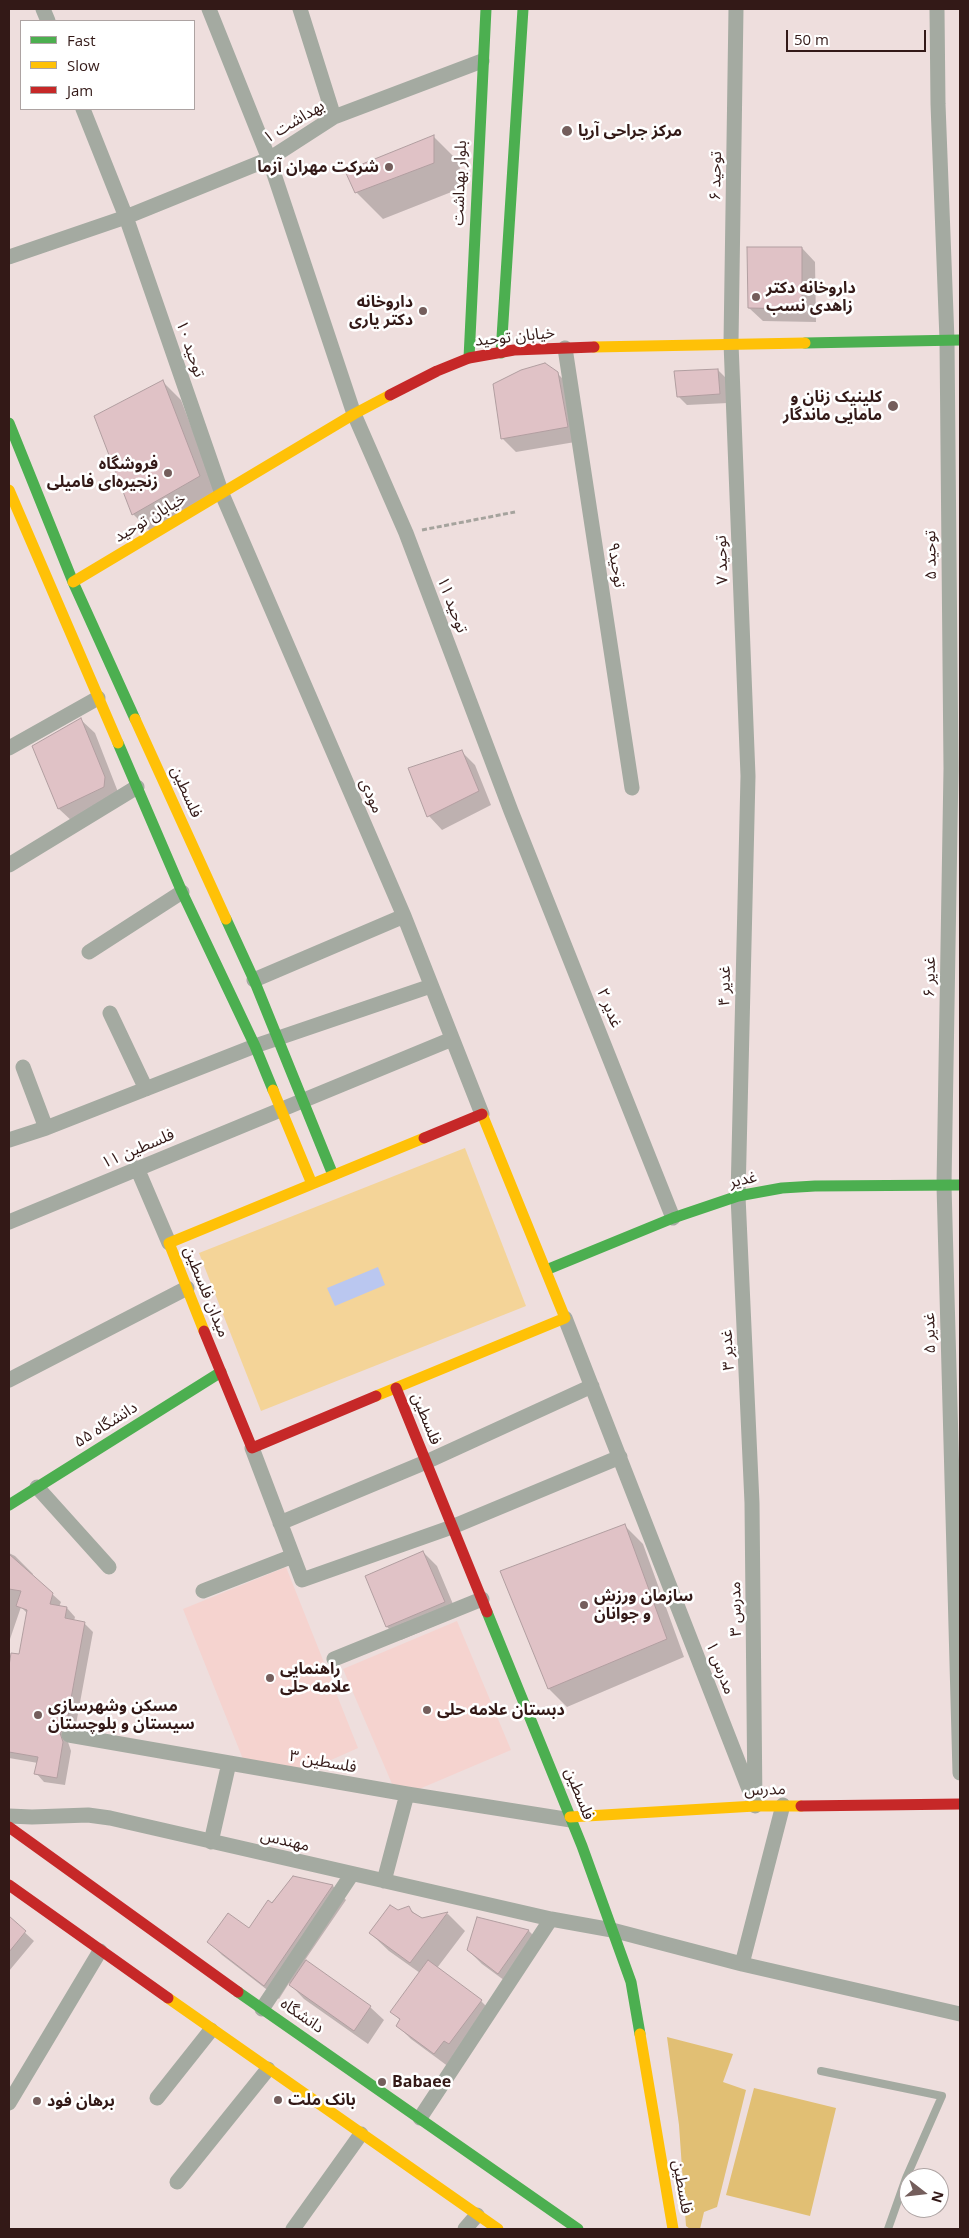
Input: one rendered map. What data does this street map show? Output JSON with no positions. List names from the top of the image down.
{
  "streets": {
    "street": [
      "بهداشت ۱",
      "توحید ۶",
      "بلوار بهداشت",
      "خیابان توحید",
      "توحید ۱۰",
      "توحید ۵",
      "توحید ۷",
      "توحید۹",
      "توحید ۱۱",
      "فلسطین",
      "مودی",
      "غدیر ۶",
      "غدیر ۴",
      "غدیر ۲",
      "فلسطین ۱۱",
      "غدیر",
      "میدان فلسطین",
      "غدیر ۵",
      "غدیر ۳",
      "دانشگاه ۵۵",
      "مدرس ۳",
      "مدرس ۱",
      "فلسطین ۳",
      "مدرس",
      "مهندس",
      "دانشگاه"
    ]
  },
  "crossings": [
    ["بهداشت ۱", "بلوار بهداشت"],
    ["بهداشت ۱", "توحید ۱۰"],
    ["بهداشت ۱", "توحید ۱۱"],
    ["توحید ۶", "خیابان توحید"],
    ["توحید ۶", "توحید ۷"],
    ["بلوار بهداشت", "خیابان توحید"],
    ["خیابان توحید", "توحید ۱۰"],
    ["خیابان توحید", "توحید ۵"],
    ["خیابان توحید", "توحید ۷"],
    ["خیابان توحید", "توحید۹"],
    ["خیابان توحید", "توحید ۱۱"],
    ["خیابان توحید", "فلسطین"],
    ["خیابان توحید", "مودی"],
    ["توحید ۱۰", "مودی"],
    ["توحید ۵", "غدیر ۶"],
    ["توحید ۷", "غدیر ۴"],
    ["توحید ۱۱", "غدیر ۲"],
    ["فلسطین", "فلسطین ۱۱"],
    ["فلسطین", "میدان فلسطین"],
    ["فلسطین", "فلسطین ۳"],
    ["فلسطین", "مدرس"],
    ["فلسطین", "مهندس"],
    ["مودی", "فلسطین ۱۱"],
    ["مودی", "میدان فلسطین"],
    ["غدیر ۶", "غدیر"],
    ["غدیر ۶", "غدیر ۵"],
    ["غدیر ۴", "غدیر"],
    ["غدیر ۴", "غدیر ۳"],
    ["غدیر ۲", "غدیر"],
    ["غدیر", "غدیر ۵"],
    ["غدیر", "غدیر ۳"],
    ["میدان فلسطین", "دانشگاه ۵۵"],
    ["غدیر ۳", "مدرس ۳"],
    ["مدرس ۳", "مدرس ۱"],
    ["مدرس ۳", "مدرس"],
    ["مدرس ۱", "مدرس"],
    ["فلسطین ۳", "مدرس"]
  ],
  "places": [
    "مرکز جراحی آریا",
    "شرکت مهران آزما",
    "داروخانه دکتر زاهدی نسب",
    "داروخانه دکتر یاری",
    "کلینیک زنان و مامایی ماندگار",
    "فروشگاه زنجیره‌ای فامیلی",
    "سازمان ورزش و جوانان",
    "راهنمایی علامه حلی",
    "دبستان علامه حلی",
    "مسکن وشهرسازی سیستان و بلوچستان",
    "Babaee",
    "بانک ملت",
    "برهان فود"
  ],
  "legend": ["Fast", "Slow", "Jam"],
  "scale_bar": "50 m",
  "north": "right"
}
